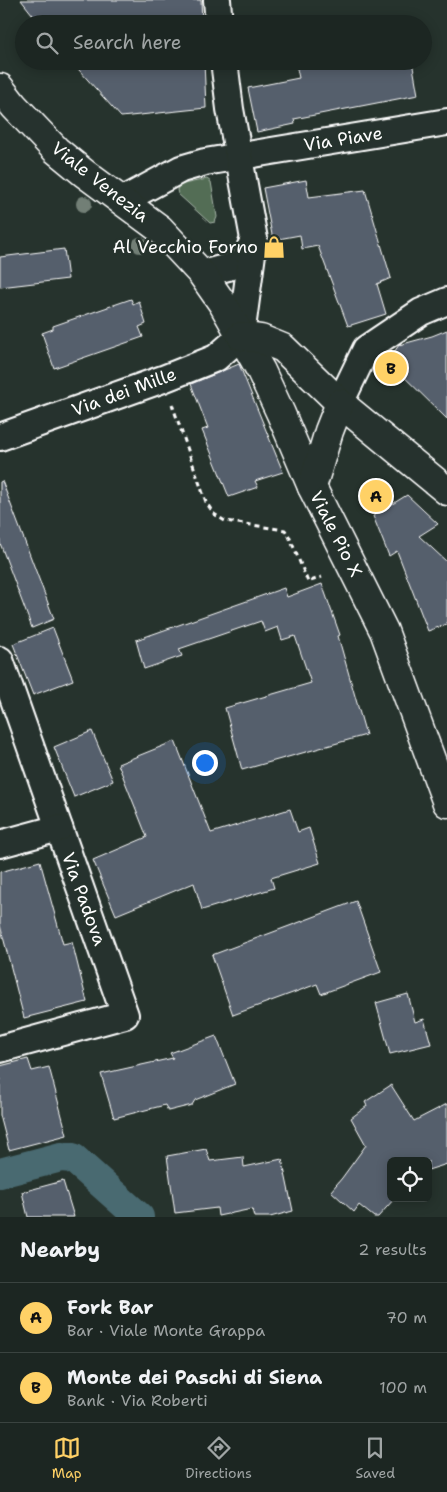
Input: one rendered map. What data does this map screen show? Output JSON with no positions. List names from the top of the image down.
{
  "streets": {
    "main road": ["Viale Venezia", "Viale Pio X"],
    "street": ["Via Piave", "Via dei Mille", "Via Padova"]
  },
  "crossings": [
    ["Via Piave", "Viale Venezia"],
    ["Viale Venezia", "Viale Pio X"],
    ["Via dei Mille", "Viale Pio X"]
  ],
  "places": {
    "shop": ["Al Vecchio Forno"]
  },
  "page": {
    "search": "Search here",
    "pins": ["B", "A"],
    "heading": ["Nearby", "2 results"],
    "list": [
      {
        "mark": "A",
        "name": "Fork Bar",
        "note": "Bar · Viale Monte Grappa",
        "value": "70 m"
      },
      {
        "mark": "B",
        "name": "Monte dei Paschi di Siena",
        "note": "Bank · Via Roberti",
        "value": "100 m"
      }
    ],
    "nav": ["Map", "Directions", "Saved"]
  }
}
